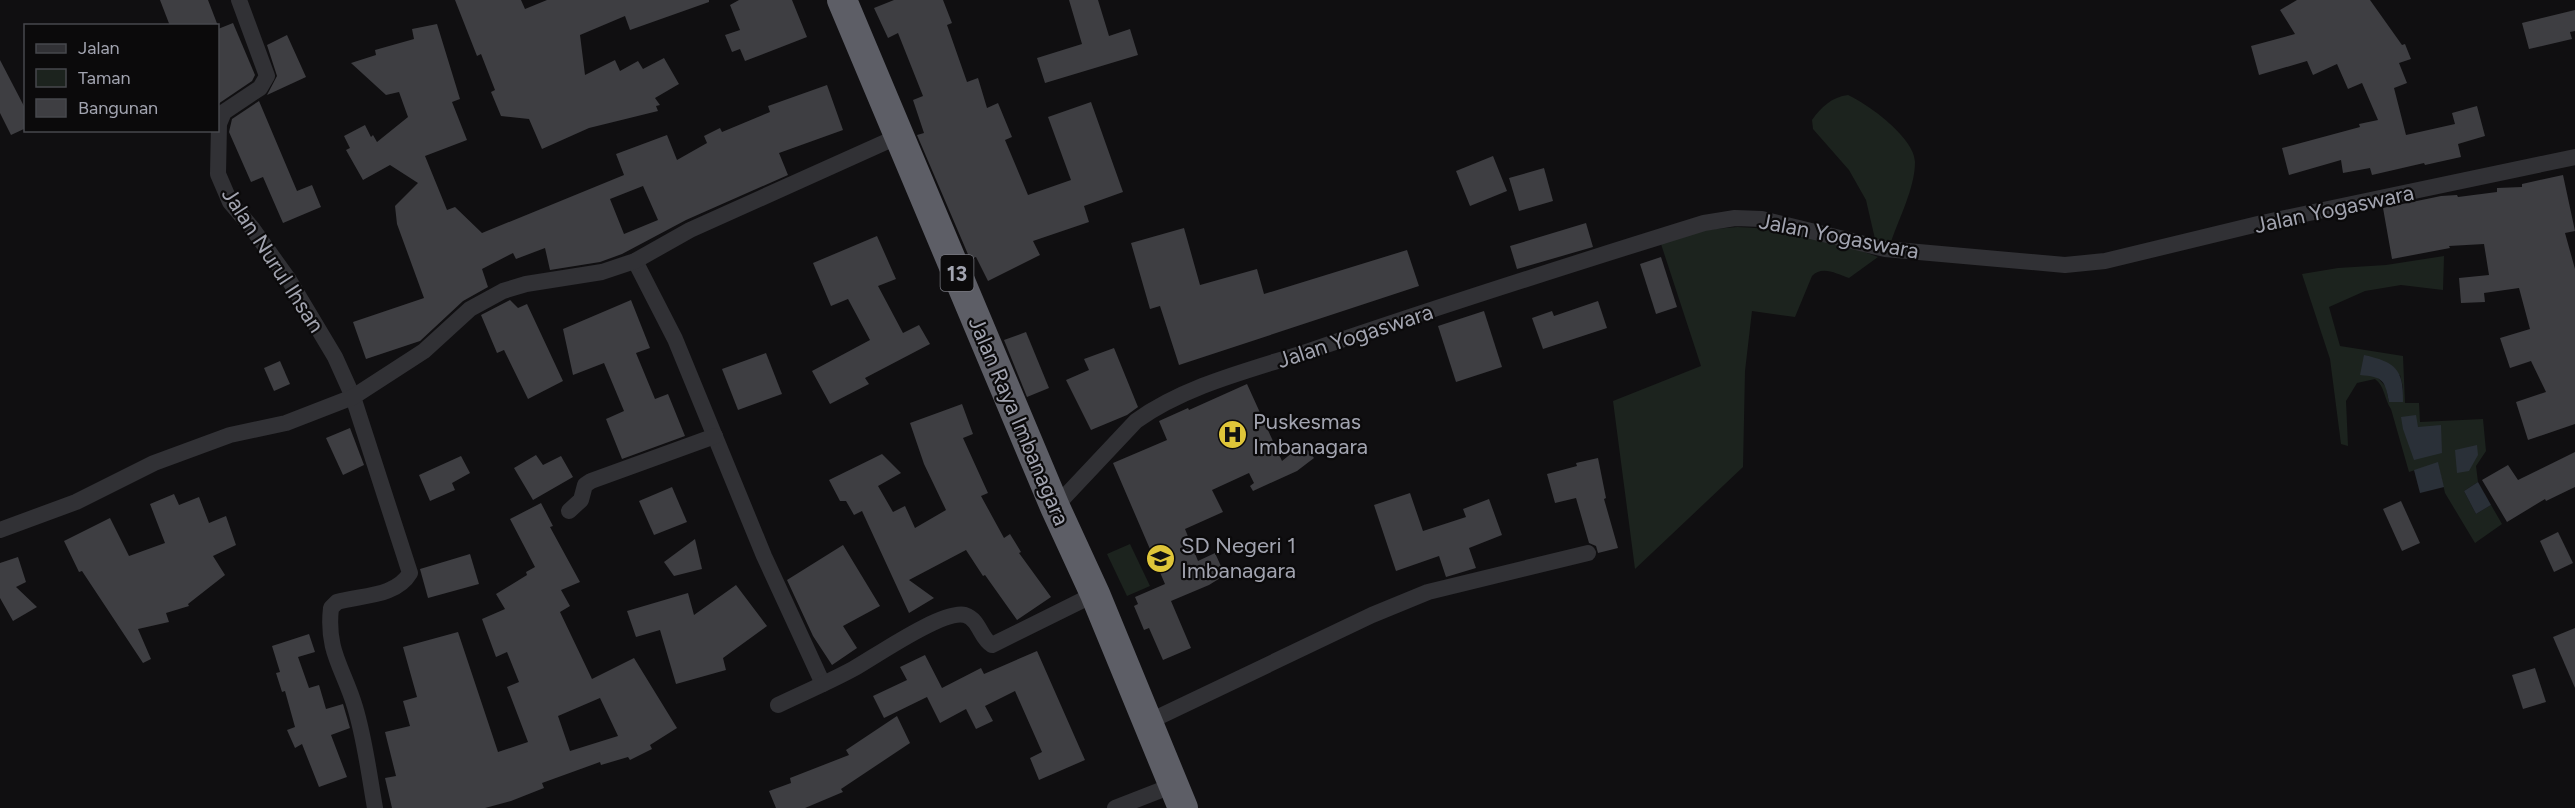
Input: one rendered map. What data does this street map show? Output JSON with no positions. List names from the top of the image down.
{
  "streets": {
    "highway": ["13", "Jalan Raya Imbanagara"],
    "street": ["Jalan Yogaswara", "Jalan Nurul Ihsan"]
  },
  "crossings": [
    ["Jalan Yogaswara", "Jalan Raya Imbanagara"]
  ],
  "places": {
    "hospital": ["Puskesmas Imbanagara"],
    "school or university": ["SD Negeri 1 Imbanagara"]
  },
  "legend": ["Jalan", "Taman", "Bangunan"]
}
